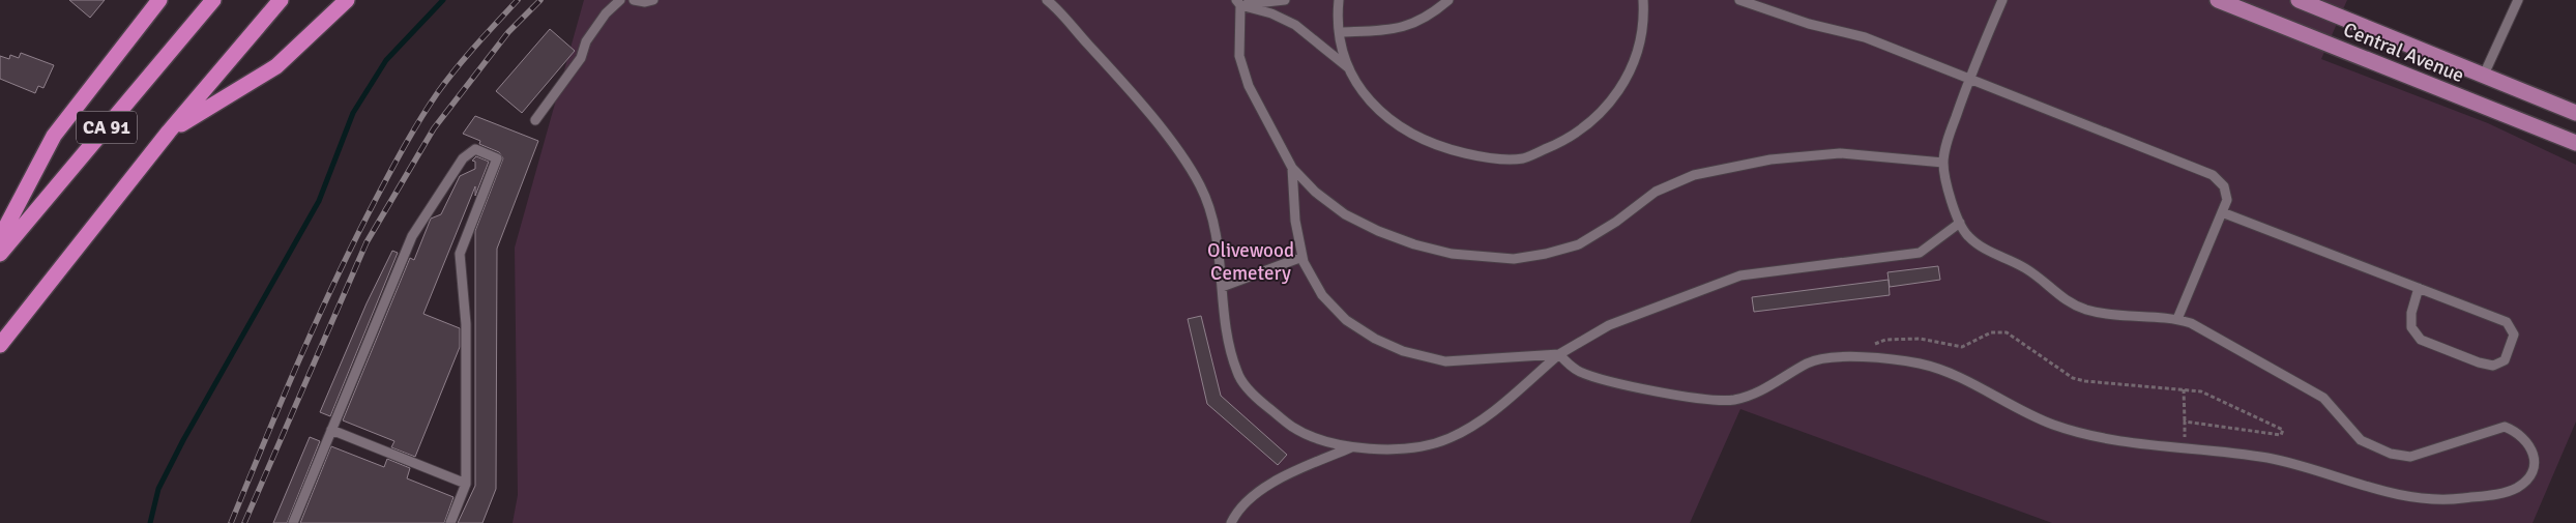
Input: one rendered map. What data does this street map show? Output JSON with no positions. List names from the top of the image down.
{
  "streets": {
    "highway": ["CA 91"],
    "main road": ["Central Avenue"]
  },
  "parks": ["Olivewood Cemetery"]
}
